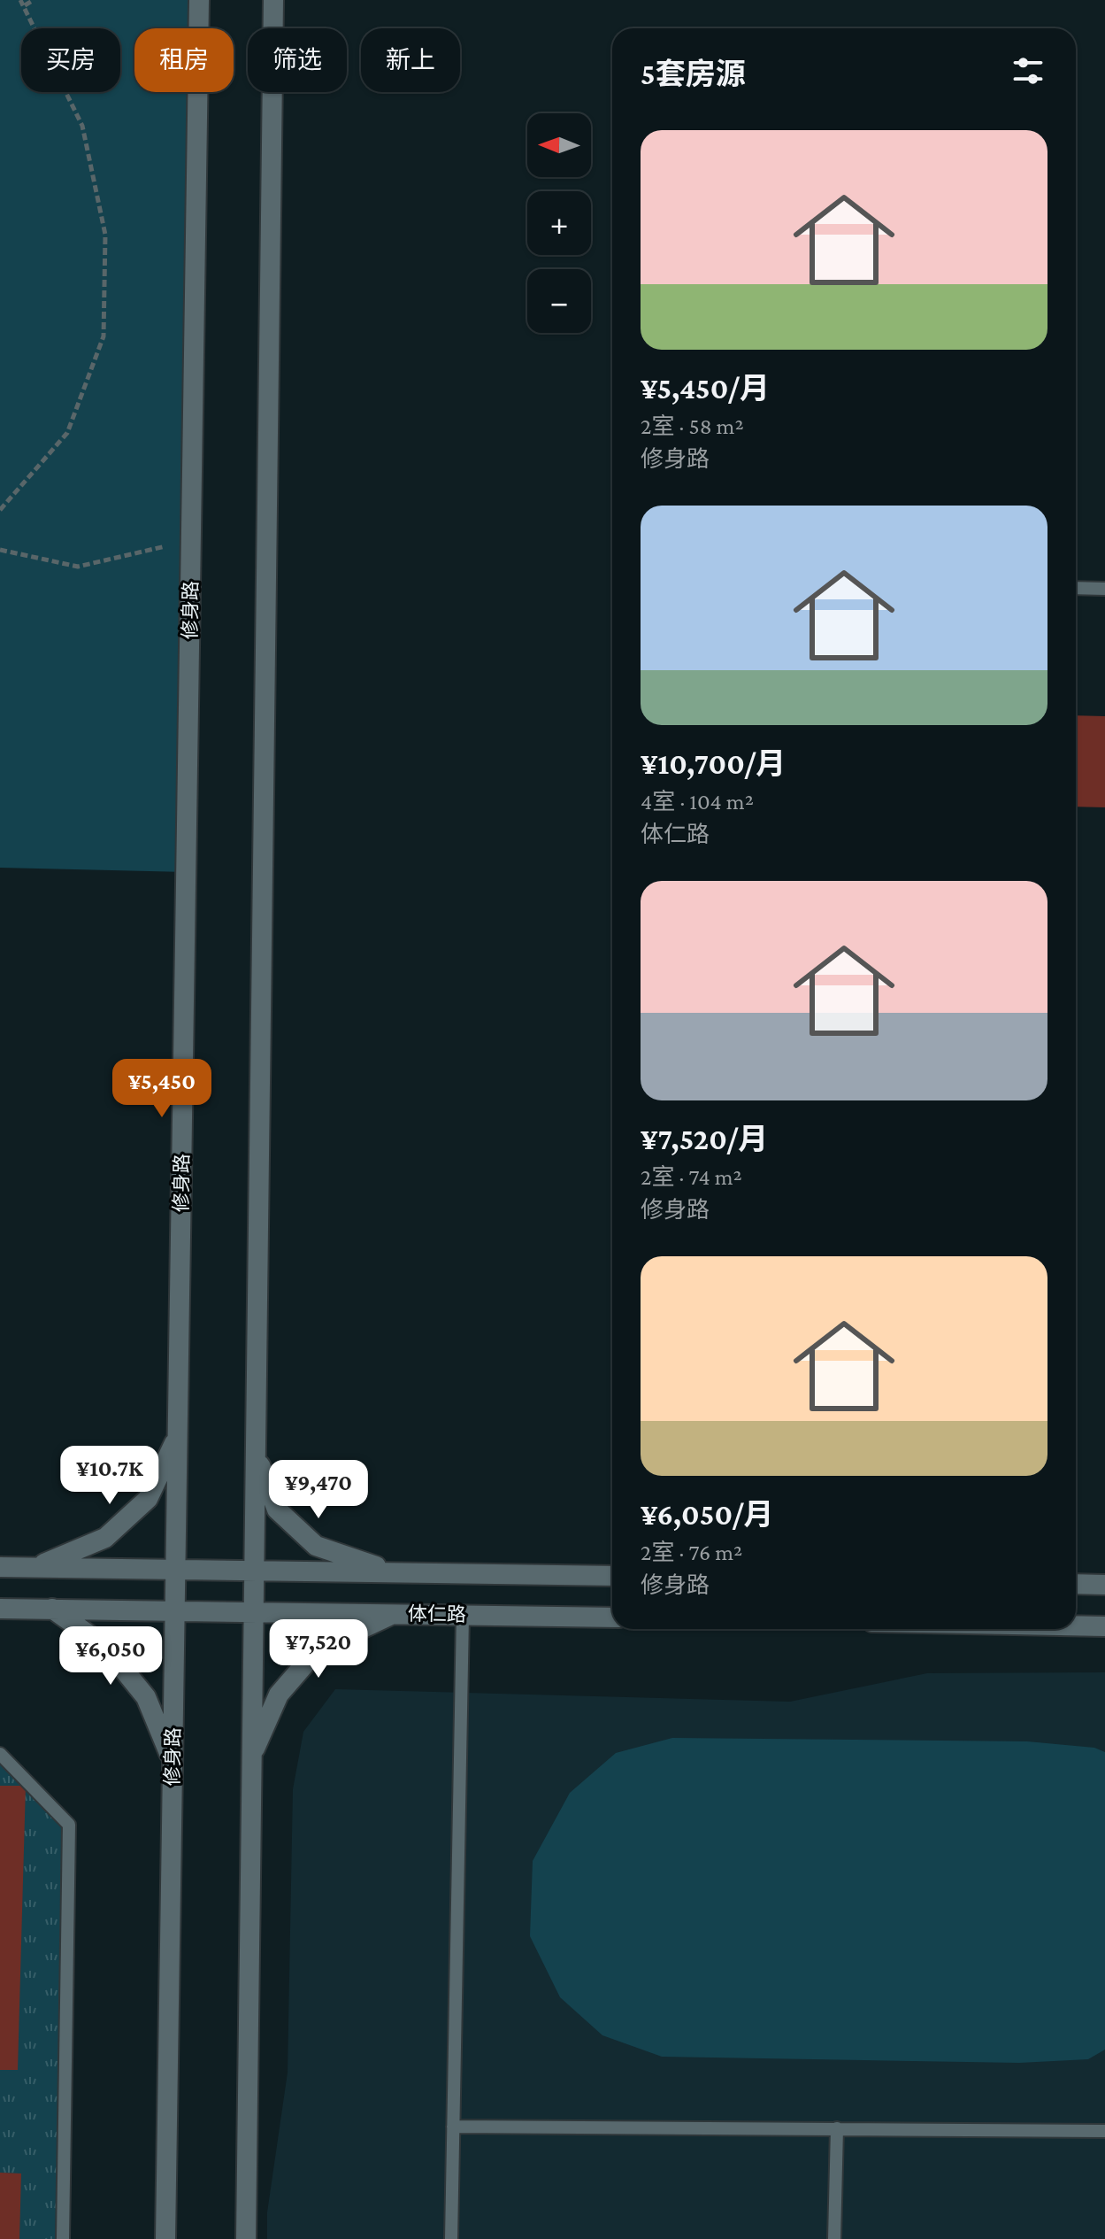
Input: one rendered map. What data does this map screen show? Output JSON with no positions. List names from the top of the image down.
{
  "streets": {
    "street": ["修身路", "体仁路"]
  },
  "crossings": [
    ["修身路", "体仁路"]
  ],
  "north": "left",
  "page": {
    "chip": [
      "买房",
      "租房",
      "筛选",
      "新上"
    ],
    "heading": "5套房源",
    "map_buttons": ["+", "−"],
    "list": [
      {
        "name": "¥5,450/月",
        "note": "2室 · 58 m² · 修身路"
      },
      {
        "name": "¥10,700/月",
        "note": "4室 · 104 m² · 体仁路"
      },
      {
        "name": "¥7,520/月",
        "note": "2室 · 74 m² · 修身路"
      },
      {
        "name": "¥6,050/月",
        "note": "2室 · 76 m² · 修身路"
      }
    ],
    "price": [
      "¥5,450",
      "¥10.7K",
      "¥9,470",
      "¥7,520",
      "¥6,050"
    ]
  }
}
